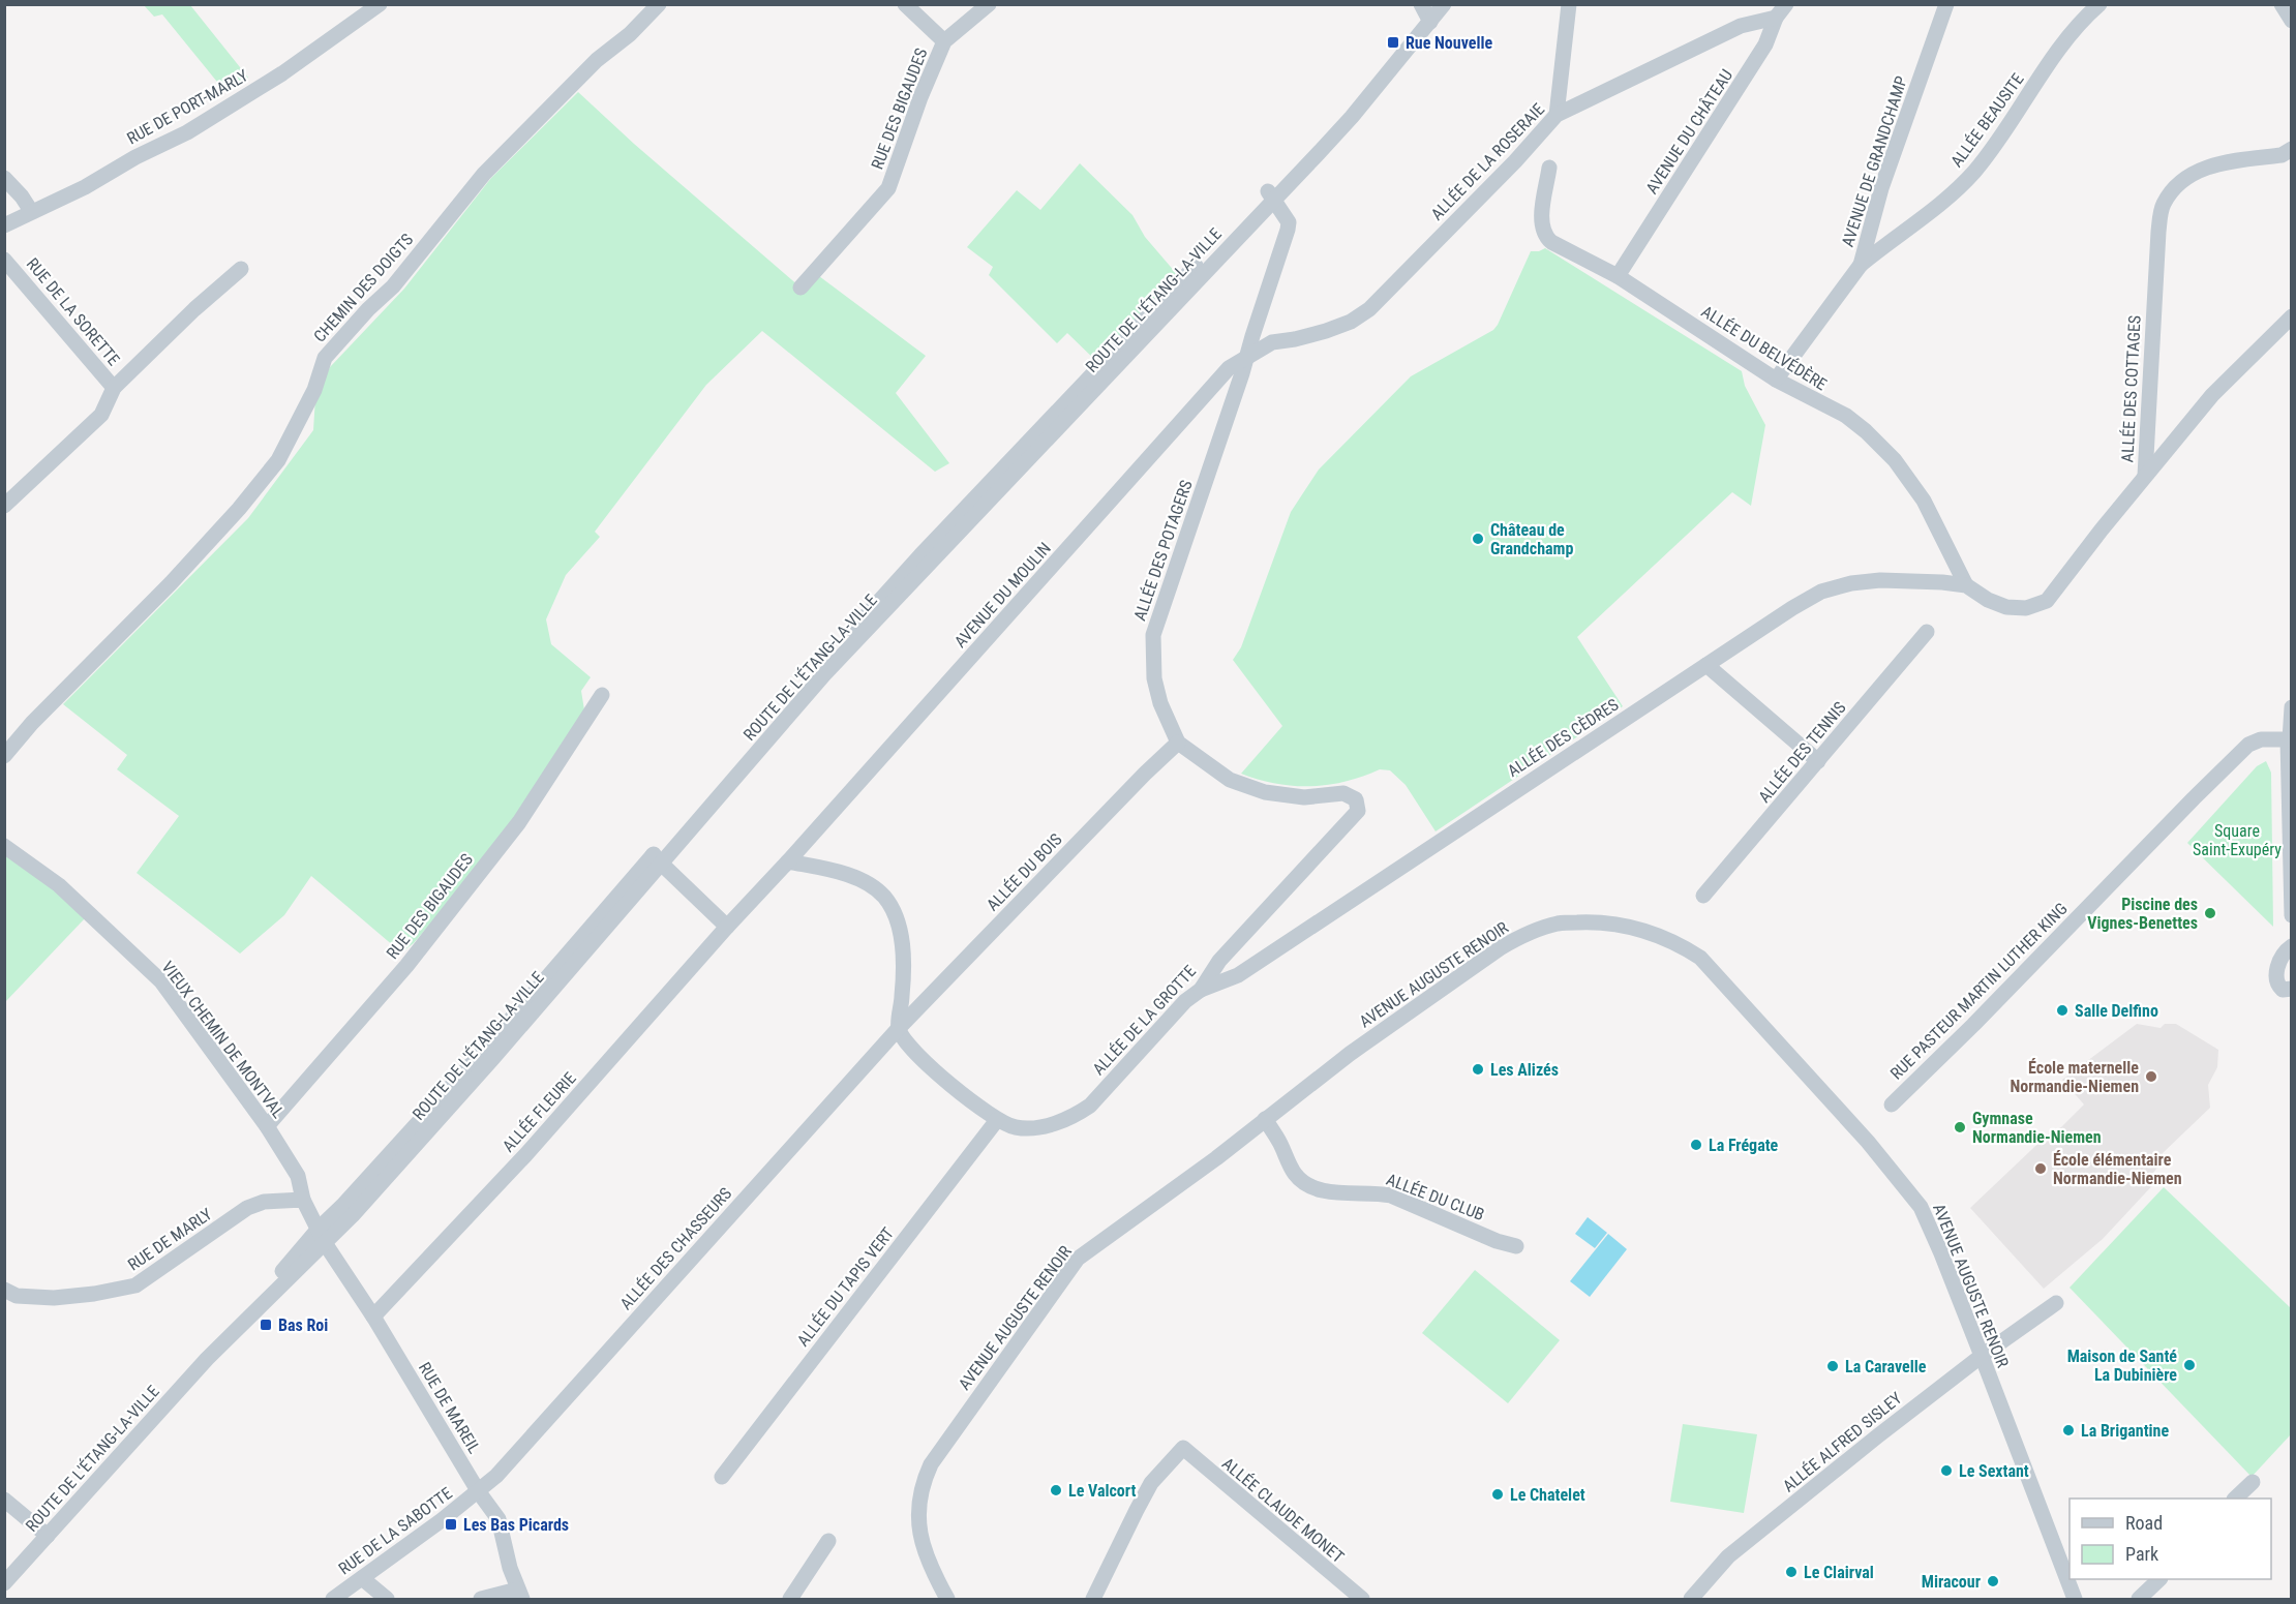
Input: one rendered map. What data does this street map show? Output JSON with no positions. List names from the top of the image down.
{
  "streets": {
    "street": [
      "RUE DE PORT-MARLY",
      "RUE DES BIGAUDES",
      "ALLÉE BEAUSITE",
      "AVENUE DU CHÂTEAU",
      "ALLÉE DE LA ROSERAIE",
      "AVENUE DE GRANDCHAMP",
      "CHEMIN DES DOIGTS",
      "ROUTE DE L'ÉTANG-LA-VILLE",
      "RUE DE LA SORETTE",
      "ALLÉE DU BELVÉDÈRE",
      "ALLÉE DES COTTAGES",
      "ALLÉE DES POTAGERS",
      "AVENUE DU MOULIN",
      "ALLÉE DES CÈDRES",
      "ALLÉE DES TENNIS",
      "ALLÉE DU BOIS",
      "AVENUE AUGUSTE RENOIR",
      "RUE PASTEUR MARTIN LUTHER KING",
      "ALLÉE DE LA GROTTE",
      "VIEUX CHEMIN DE MONTVAL",
      "ALLÉE FLEURIE",
      "ALLÉE DU CLUB",
      "RUE DE MARLY",
      "ALLÉE DES CHASSEURS",
      "ALLÉE DU TAPIS VERT",
      "RUE DE MAREIL",
      "ALLÉE ALFRED SISLEY",
      "ALLÉE CLAUDE MONET",
      "RUE DE LA SABOTTE"
    ]
  },
  "crossings": [
    ["RUE DES BIGAUDES", "VIEUX CHEMIN DE MONTVAL"],
    ["ALLÉE BEAUSITE", "AVENUE DE GRANDCHAMP"],
    ["AVENUE DU CHÂTEAU", "ALLÉE DE LA ROSERAIE"],
    ["AVENUE DU CHÂTEAU", "ALLÉE DU BELVÉDÈRE"],
    ["ALLÉE DE LA ROSERAIE", "ALLÉE DES POTAGERS"],
    ["ALLÉE DE LA ROSERAIE", "AVENUE DU MOULIN"],
    ["AVENUE DE GRANDCHAMP", "ALLÉE DU BELVÉDÈRE"],
    ["ROUTE DE L'ÉTANG-LA-VILLE", "ALLÉE DES POTAGERS"],
    ["ROUTE DE L'ÉTANG-LA-VILLE", "RUE DE MAREIL"],
    ["ALLÉE DU BELVÉDÈRE", "ALLÉE DES COTTAGES"],
    ["ALLÉE DU BELVÉDÈRE", "ALLÉE DES CÈDRES"],
    ["ALLÉE DES COTTAGES", "ALLÉE DES CÈDRES"],
    ["ALLÉE DES POTAGERS", "AVENUE DU MOULIN"],
    ["ALLÉE DES POTAGERS", "ALLÉE DU BOIS"],
    ["ALLÉE DES POTAGERS", "ALLÉE DE LA GROTTE"],
    ["AVENUE DU MOULIN", "ALLÉE FLEURIE"],
    ["ALLÉE DES CÈDRES", "ALLÉE DE LA GROTTE"],
    ["ALLÉE DU BOIS", "ALLÉE DE LA GROTTE"],
    ["ALLÉE DU BOIS", "ALLÉE DES CHASSEURS"],
    ["AVENUE AUGUSTE RENOIR", "ALLÉE DU CLUB"],
    ["AVENUE AUGUSTE RENOIR", "ALLÉE ALFRED SISLEY"],
    ["ALLÉE DE LA GROTTE", "ALLÉE DU TAPIS VERT"],
    ["VIEUX CHEMIN DE MONTVAL", "RUE DE MARLY"],
    ["ALLÉE FLEURIE", "RUE DE MAREIL"],
    ["ALLÉE DES CHASSEURS", "RUE DE MAREIL"],
    ["ALLÉE DES CHASSEURS", "RUE DE LA SABOTTE"],
    ["RUE DE MAREIL", "RUE DE LA SABOTTE"]
  ],
  "parks": ["Square Saint-Exupéry"],
  "places": {
    "transit": ["Rue Nouvelle", "Bas Roi", "Les Bas Picards"],
    "other": [
      "Château de Grandchamp",
      "Piscine des Vignes-Benettes",
      "Salle Delfino",
      "Les Alizés",
      "École maternelle Normandie-Niemen",
      "Gymnase Normandie-Niemen",
      "La Frégate",
      "École élémentaire Normandie-Niemen",
      "Maison de Santé La Dubinière",
      "La Caravelle",
      "La Brigantine",
      "Le Sextant",
      "Le Valcort",
      "Le Chatelet",
      "Le Clairval",
      "Miracour"
    ]
  },
  "legend": ["Road", "Park"]
}
